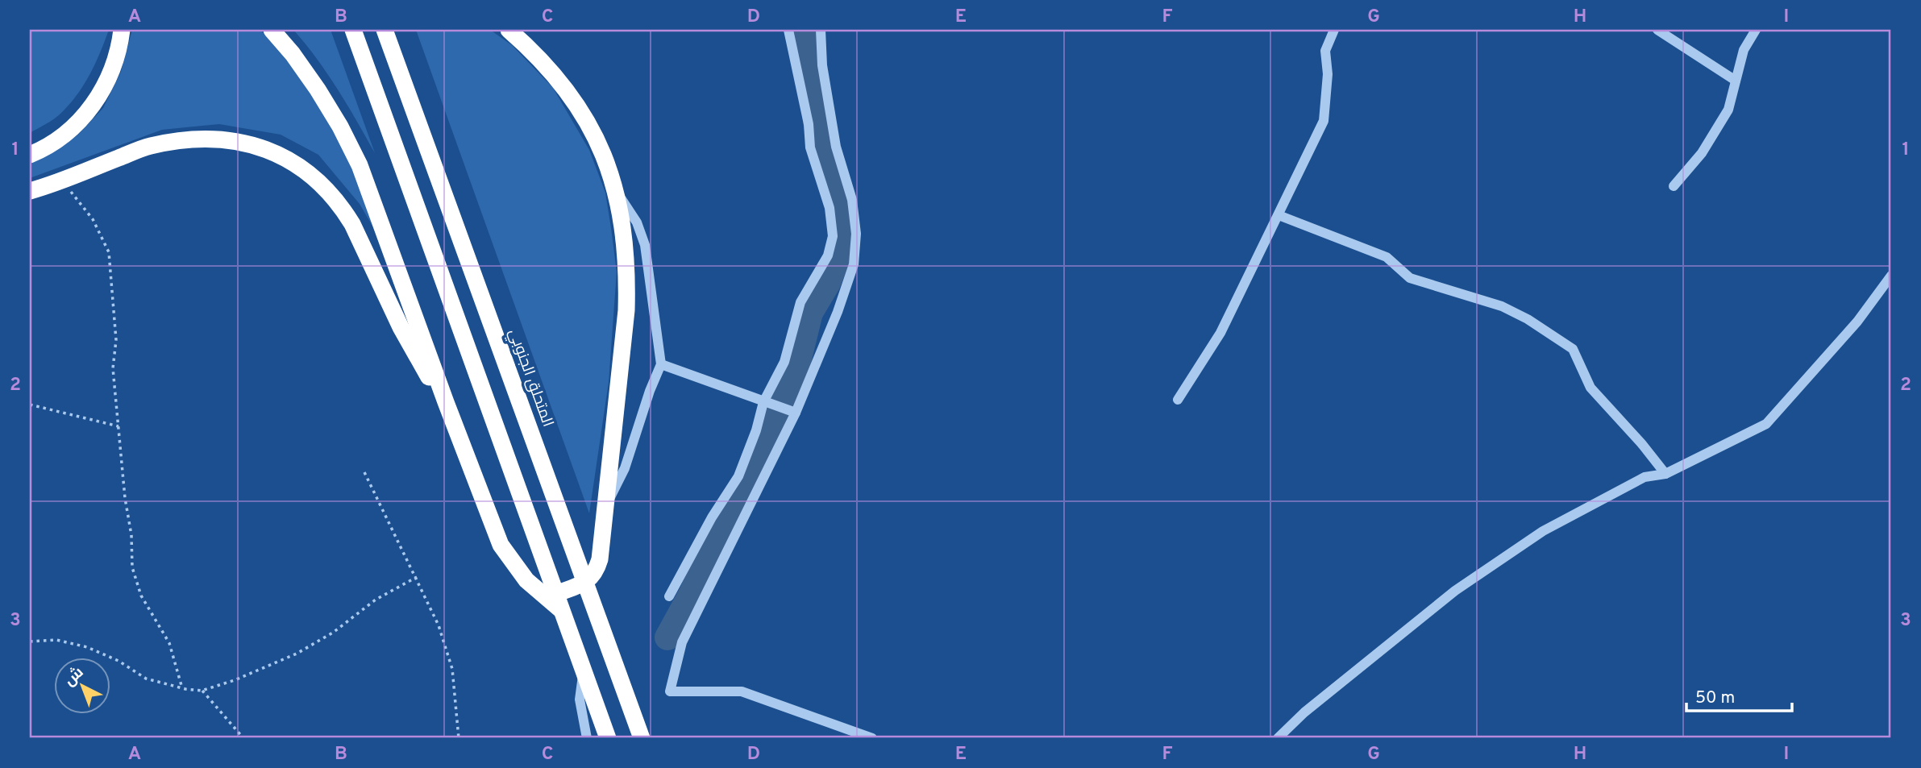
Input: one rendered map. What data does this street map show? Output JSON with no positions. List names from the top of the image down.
{
  "streets": {
    "highway": ["المتحلق الجنوبي"]
  },
  "scale_bar": "50 m",
  "north": "top left",
  "grid": {
    "columns": [
      "A",
      "B",
      "C",
      "D",
      "E",
      "F",
      "G",
      "H",
      "I"
    ],
    "rows": ["1", "2", "3"]
  }
}
